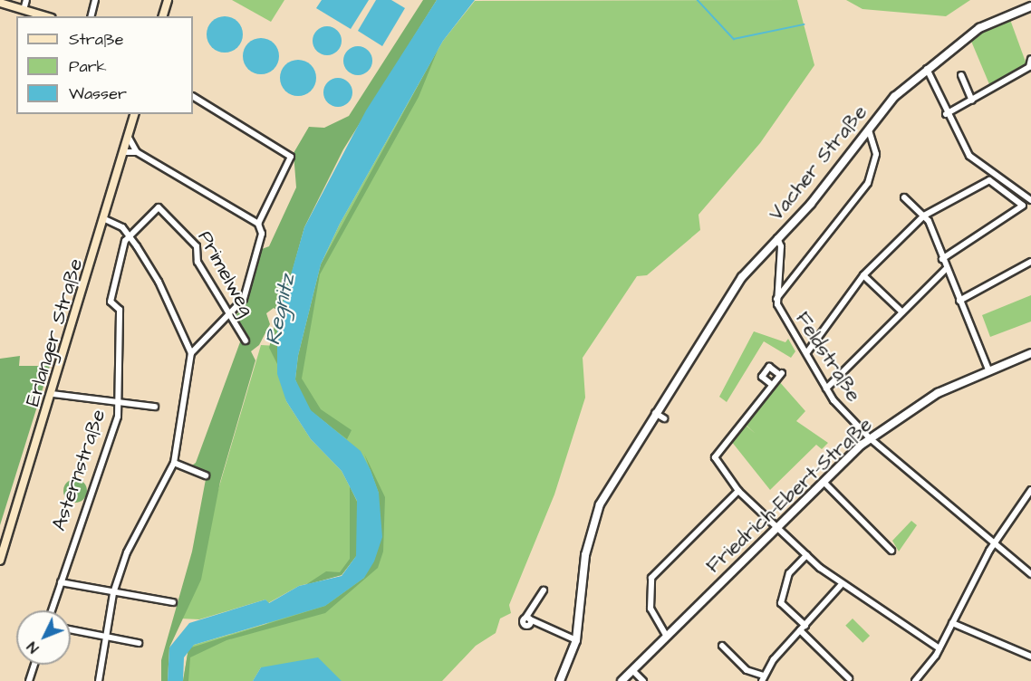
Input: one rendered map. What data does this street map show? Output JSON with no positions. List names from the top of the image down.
{
  "streets": {
    "main road": ["Erlanger Straße"],
    "street": [
      "Vacher Straße",
      "Primelweg",
      "Feldstraße",
      "Asternstraße",
      "Friedrich-Ebert-Straße"
    ]
  },
  "crossings": [
    ["Vacher Straße", "Feldstraße"],
    ["Primelweg", "Asternstraße"],
    ["Feldstraße", "Friedrich-Ebert-Straße"]
  ],
  "water": ["Regnitz"],
  "legend": ["Straße", "Park", "Wasser"],
  "north": "bottom left"
}
